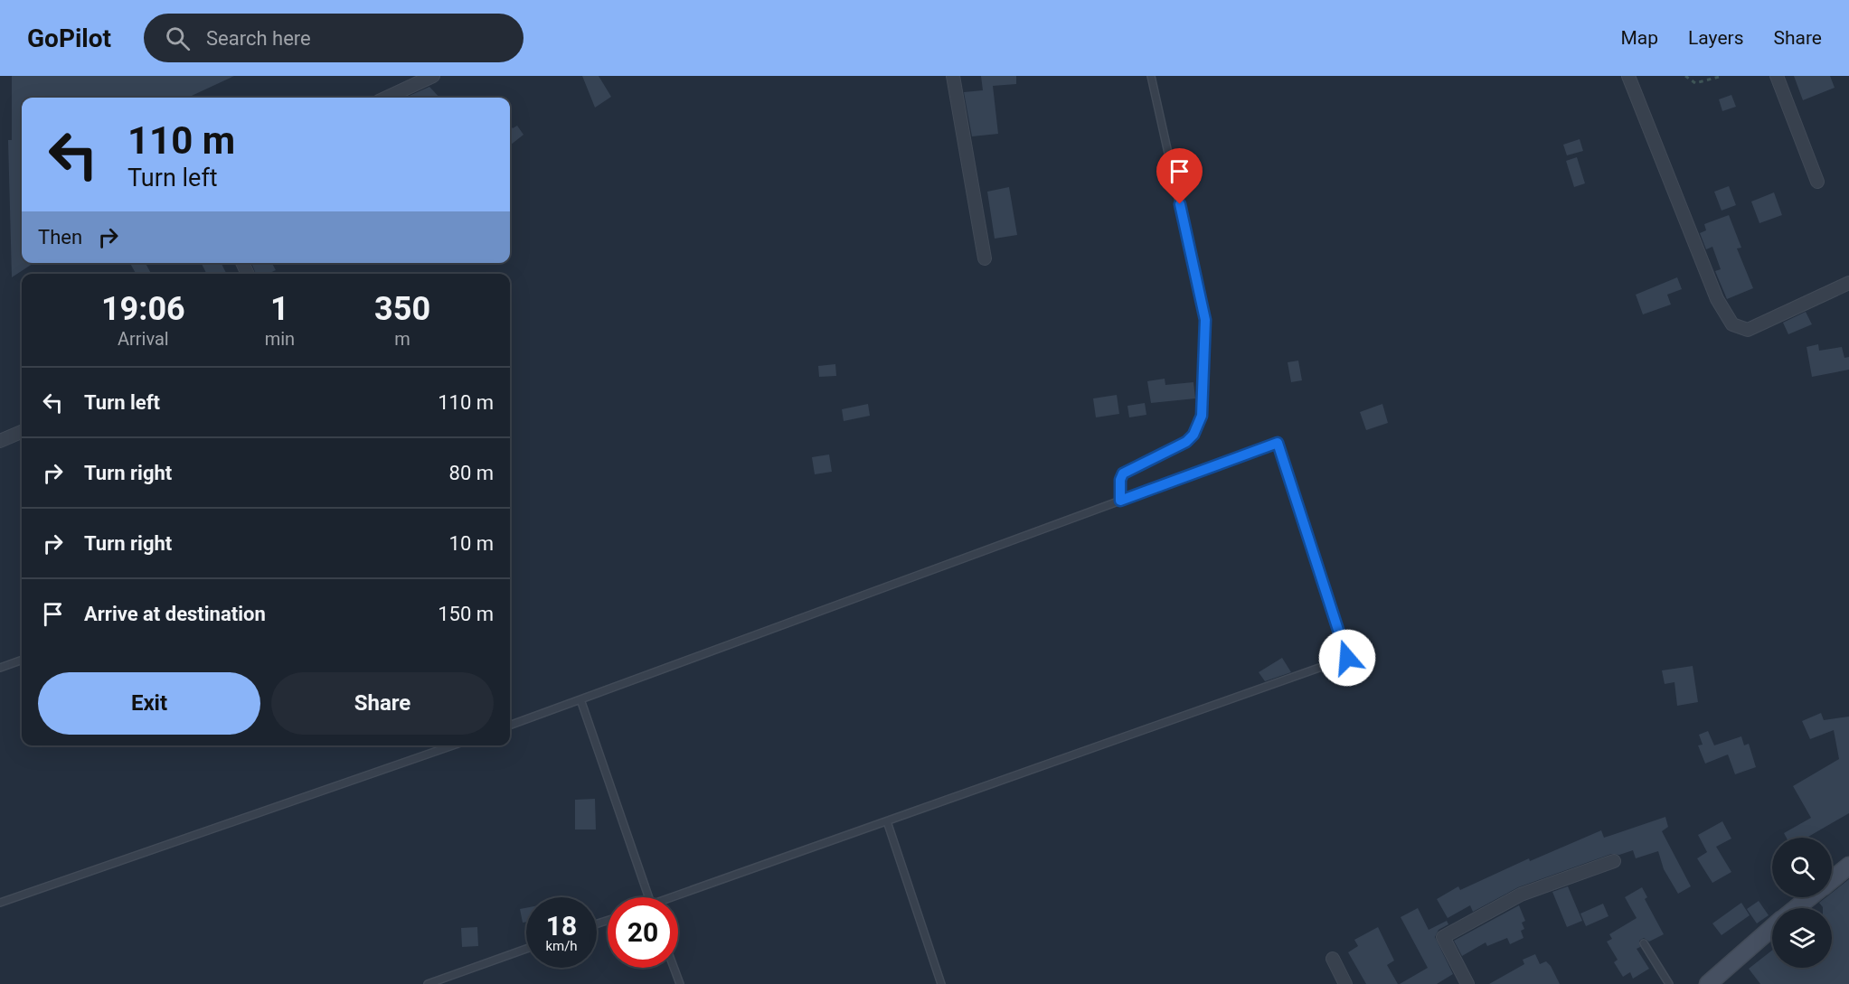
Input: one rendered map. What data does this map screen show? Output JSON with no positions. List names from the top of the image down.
{
  "page": {
    "header": "GoPilot",
    "search": "Search here",
    "nav": ["Map", "Layers", "Share"],
    "turn": ["110 m", "Turn left"],
    "then": "Then",
    "eta": [
      "19:06",
      "Arrival",
      "1",
      "min",
      "350",
      "m"
    ],
    "list": [
      {
        "name": "Turn left",
        "value": "110 m"
      },
      {
        "name": "Turn right",
        "value": "80 m"
      },
      {
        "name": "Turn right",
        "value": "10 m"
      },
      {
        "name": "Arrive at destination",
        "value": "150 m"
      }
    ],
    "buttons": ["Exit", "Share"],
    "speed": "18 km/h",
    "limit": "20"
  }
}
